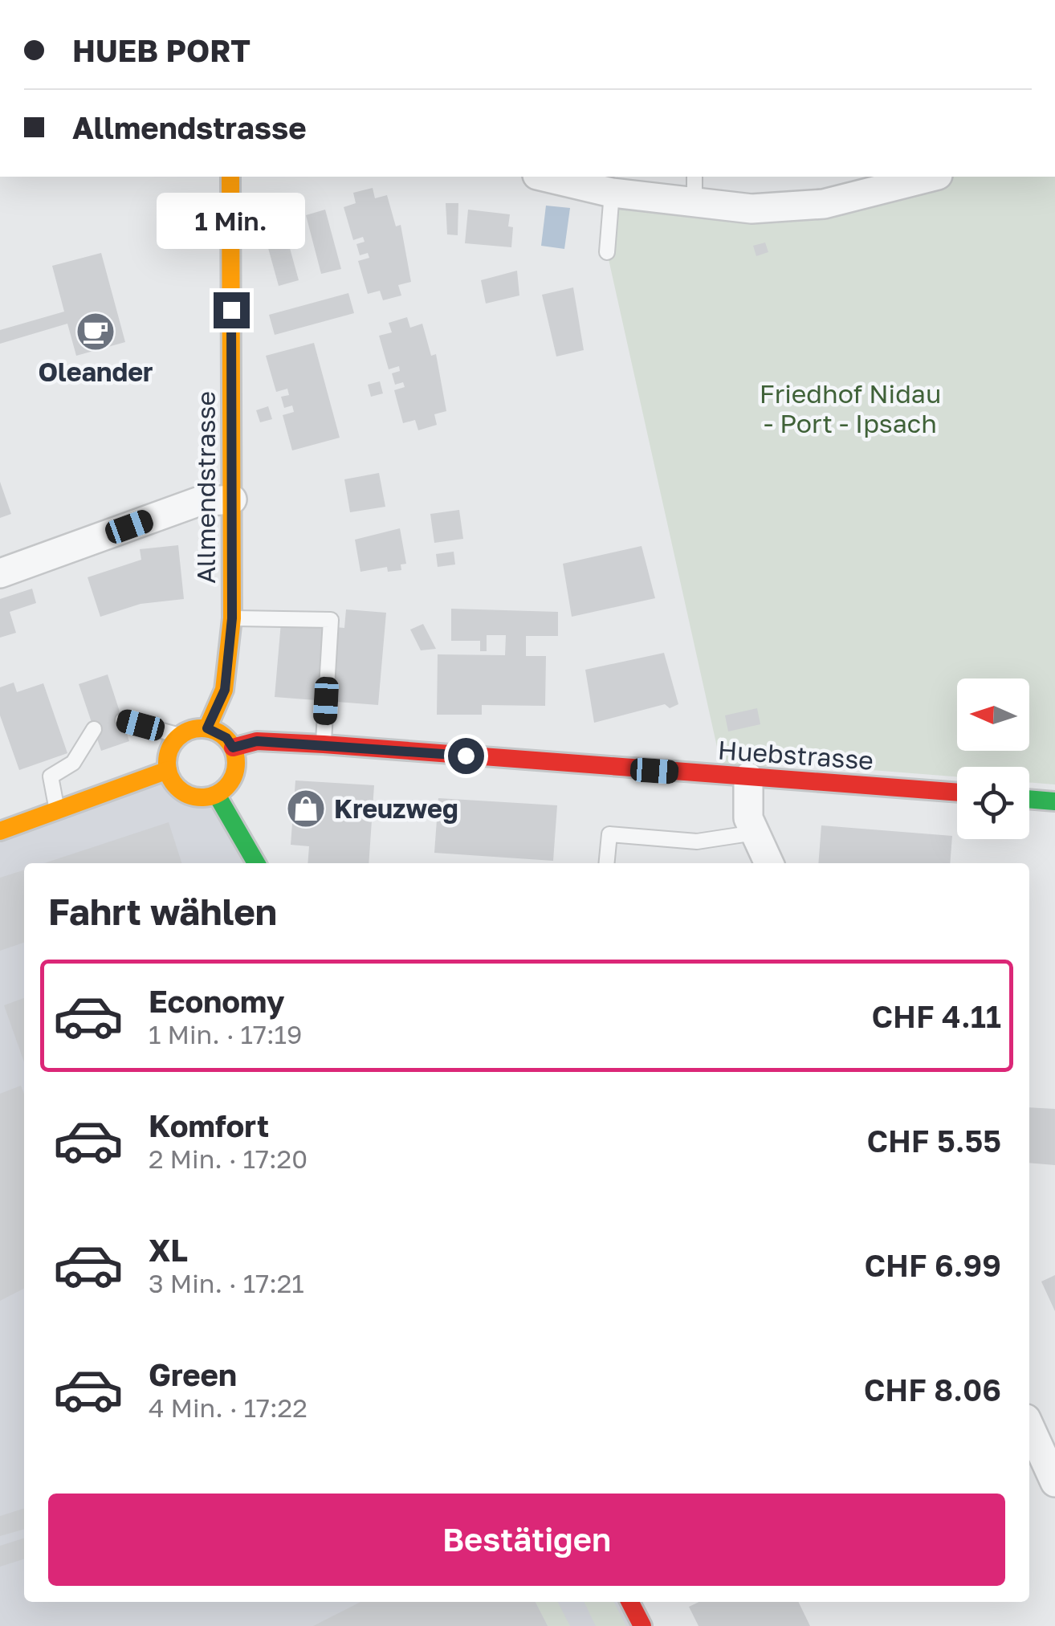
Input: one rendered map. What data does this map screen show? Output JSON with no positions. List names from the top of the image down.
{
  "streets": {
    "main road": ["Allmendstrasse", "Huebstrasse"]
  },
  "crossings": [
    ["Allmendstrasse", "Huebstrasse"]
  ],
  "parks": ["Friedhof Nidau - Port - Ipsach"],
  "places": {
    "cafe": ["Oleander"],
    "shop": ["Kreuzweg"]
  },
  "north": "left",
  "page": {
    "banner": ["HUEB PORT", "Allmendstrasse"],
    "bubble": "1 Min.",
    "heading": "Fahrt wählen",
    "list": [
      {
        "name": "Economy",
        "note": "1 Min. · 17:19",
        "value": "CHF 4.11"
      },
      {
        "name": "Komfort",
        "note": "2 Min. · 17:20",
        "value": "CHF 5.55"
      },
      {
        "name": "XL",
        "note": "3 Min. · 17:21",
        "value": "CHF 6.99"
      },
      {
        "name": "Green",
        "note": "4 Min. · 17:22",
        "value": "CHF 8.06"
      }
    ],
    "buttons": "Bestätigen"
  }
}
